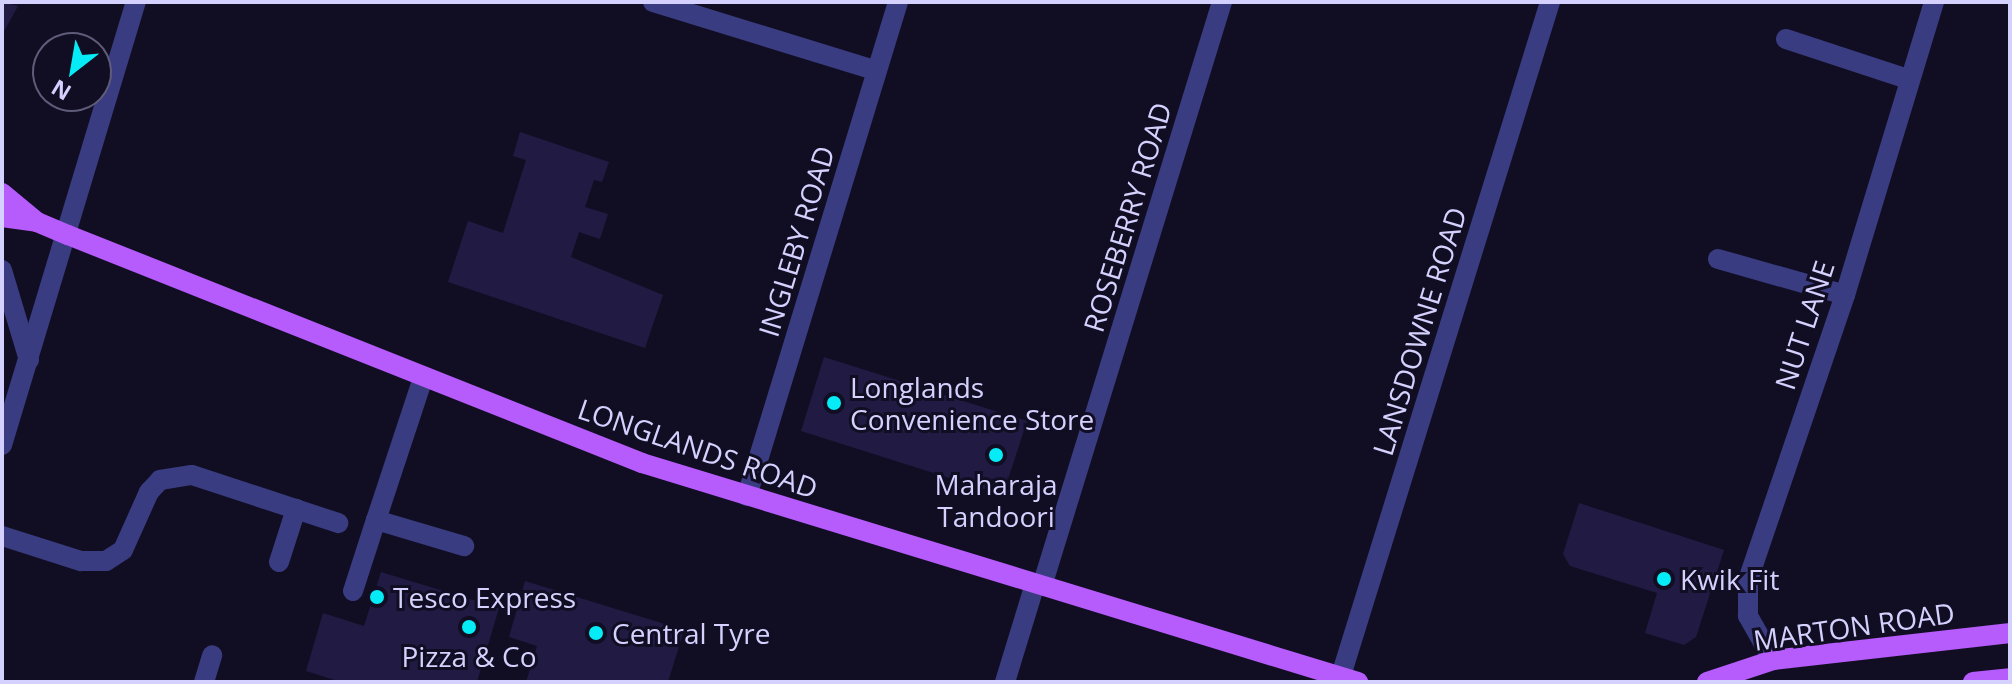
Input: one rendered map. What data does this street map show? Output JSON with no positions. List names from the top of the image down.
{
  "streets": {
    "main road": ["LONGLANDS ROAD", "MARTON ROAD"],
    "street": [
      "ROSEBERRY ROAD",
      "INGLEBY ROAD",
      "NUT LANE",
      "LANSDOWNE ROAD"
    ]
  },
  "crossings": [
    ["ROSEBERRY ROAD", "LONGLANDS ROAD"],
    ["INGLEBY ROAD", "LONGLANDS ROAD"],
    ["NUT LANE", "MARTON ROAD"],
    ["LANSDOWNE ROAD", "LONGLANDS ROAD"]
  ],
  "places": [
    "Longlands Convenience Store",
    "Maharaja Tandoori",
    "Kwik Fit",
    "Tesco Express",
    "Pizza & Co",
    "Central Tyre"
  ],
  "north": "bottom left"
}
